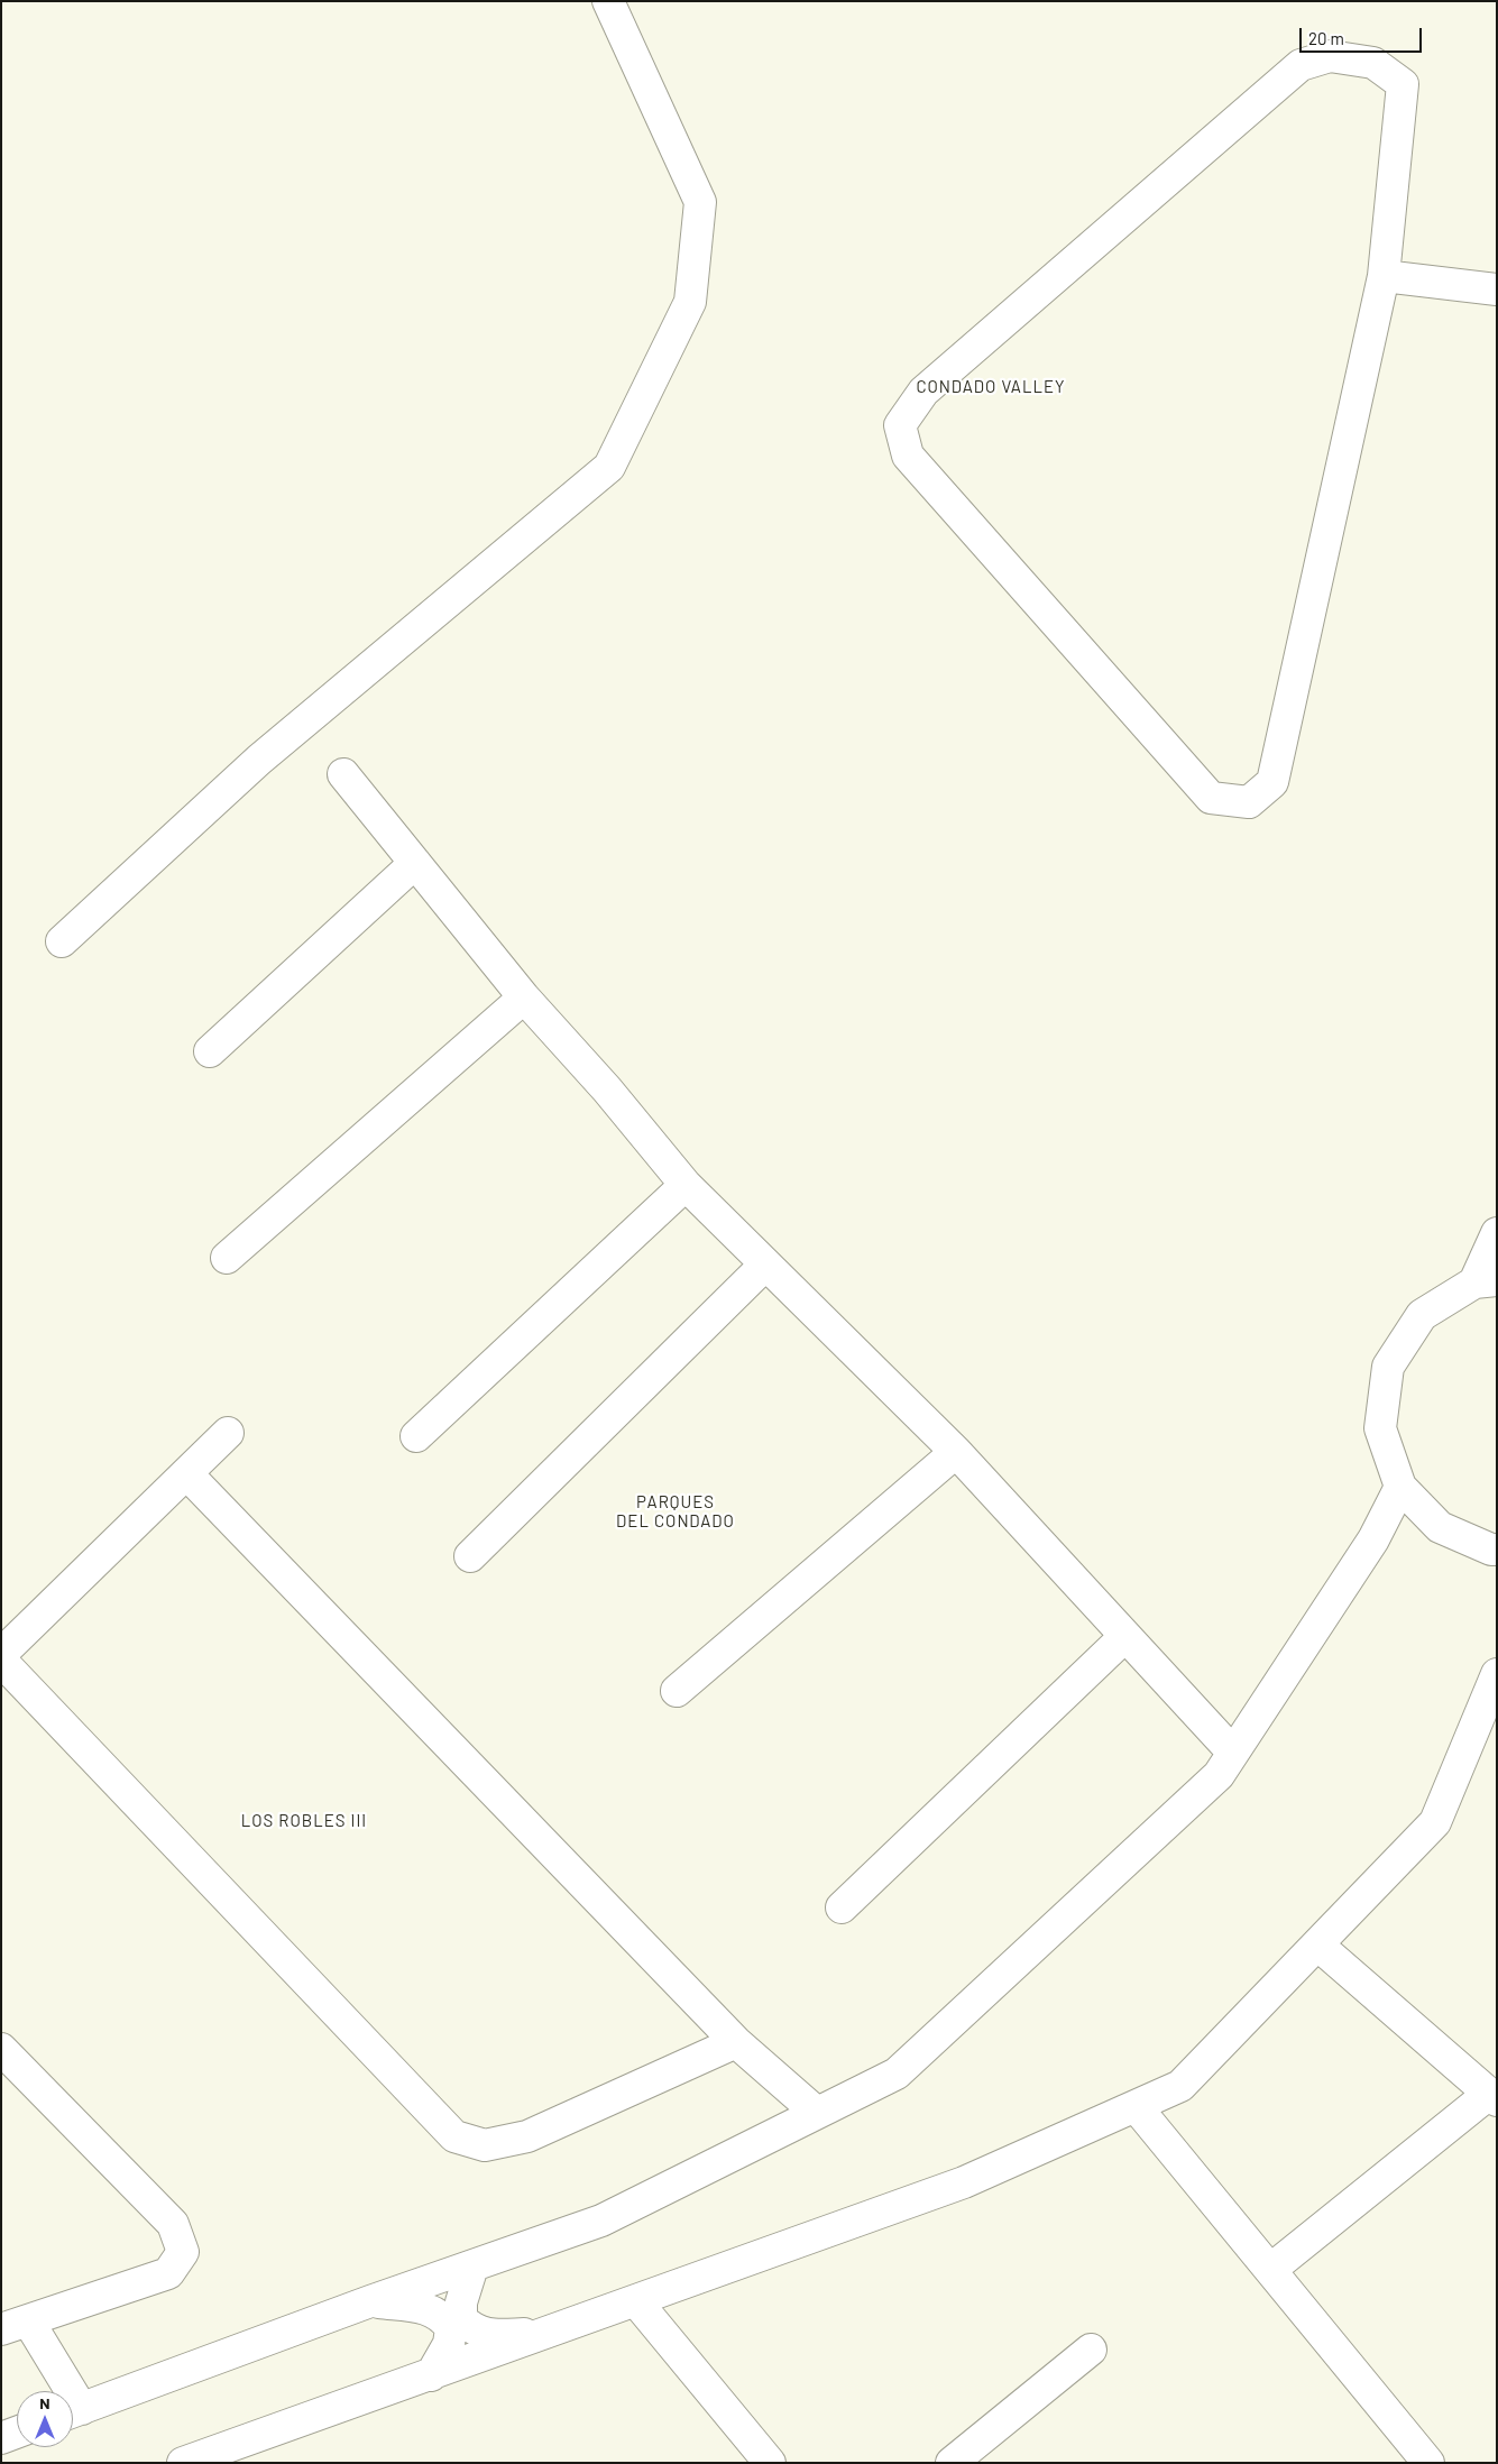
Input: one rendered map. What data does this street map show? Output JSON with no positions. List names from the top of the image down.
{
  "districts": ["CONDADO VALLEY", "PARQUES DEL CONDADO", "LOS ROBLES III"],
  "scale_bar": "20 m",
  "north": "top"
}
